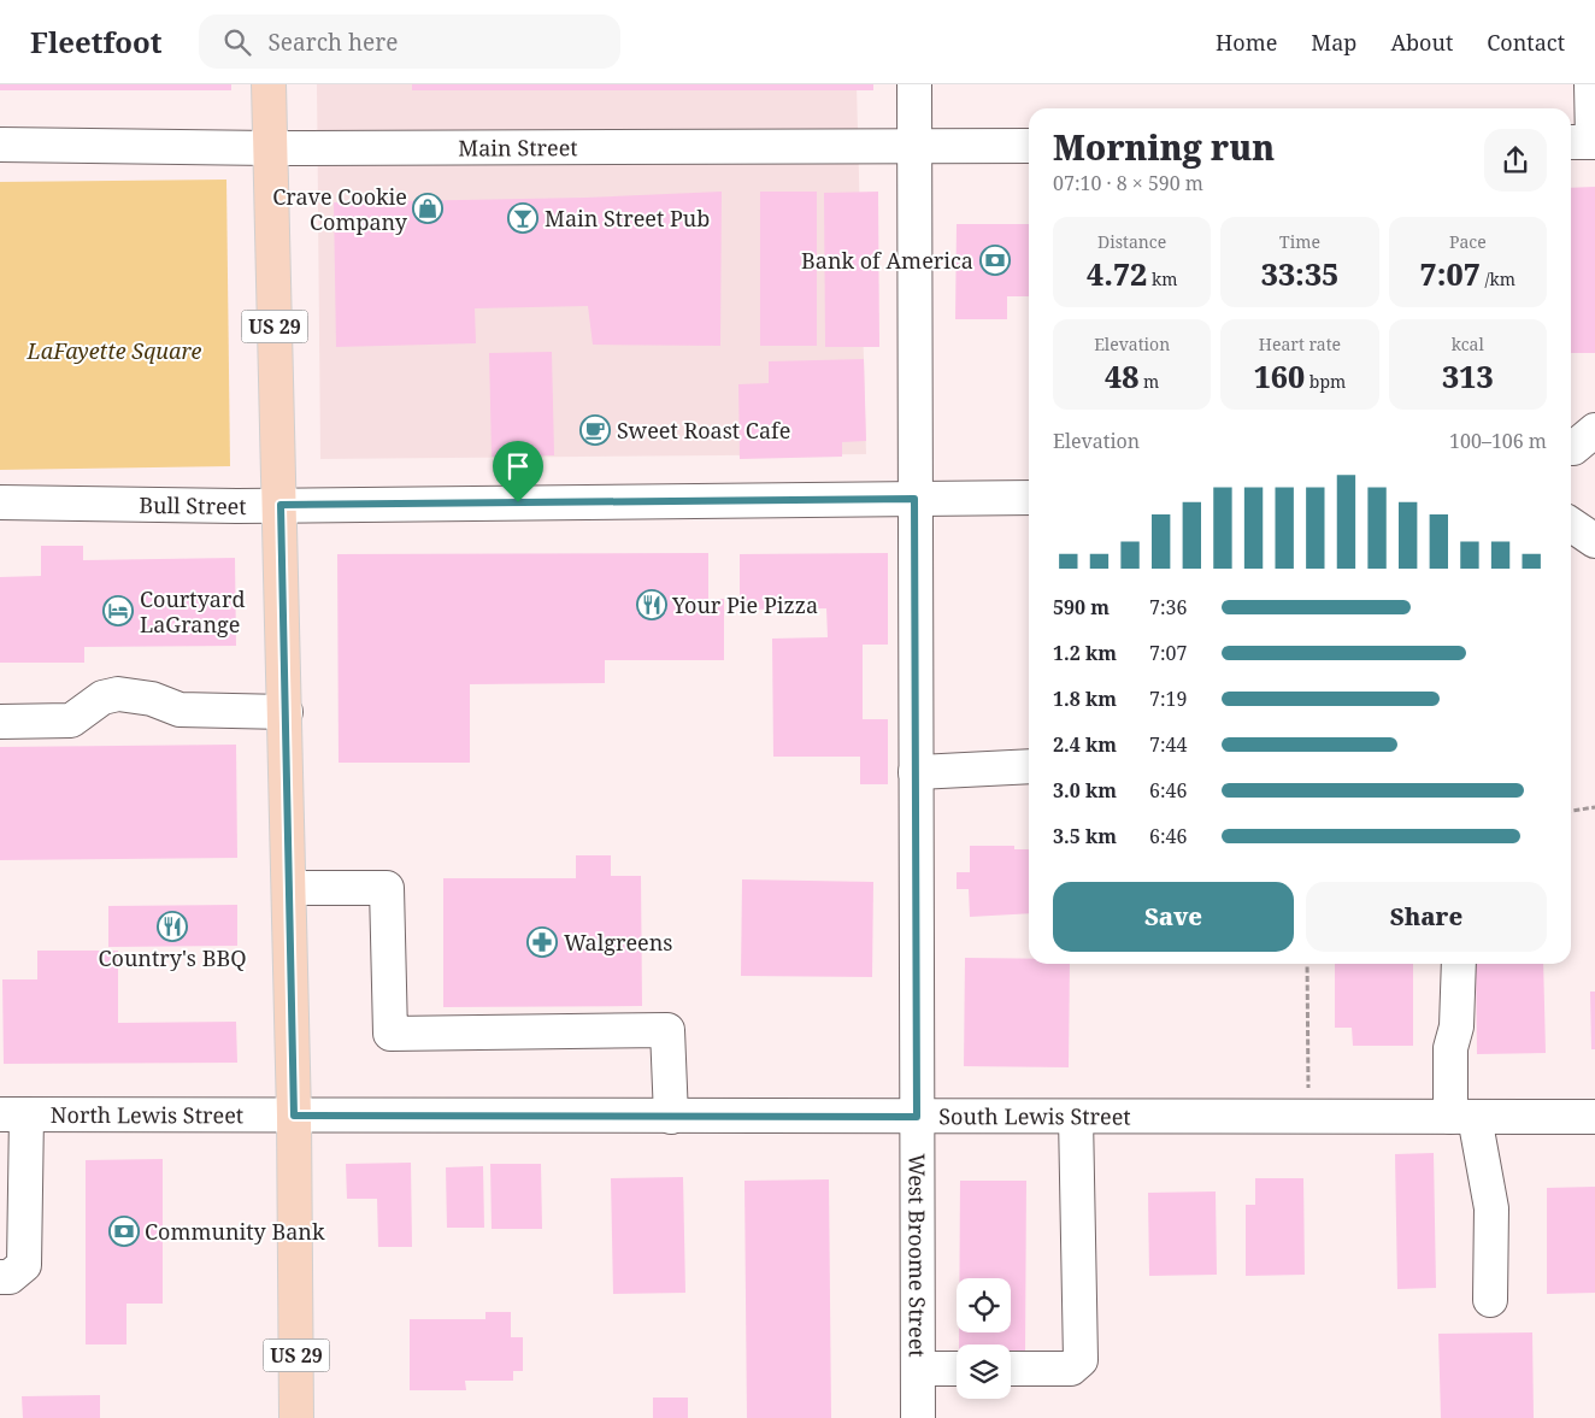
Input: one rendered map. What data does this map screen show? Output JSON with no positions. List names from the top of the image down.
{
  "streets": {
    "main road": ["US 29"],
    "street": [
      "Main Street",
      "Bull Street",
      "North Lewis Street",
      "South Lewis Street",
      "West Broome Street"
    ]
  },
  "crossings": [
    ["Main Street", "US 29"],
    ["Main Street", "West Broome Street"],
    ["US 29", "Bull Street"],
    ["US 29", "North Lewis Street"],
    ["US 29", "South Lewis Street"],
    ["Bull Street", "West Broome Street"],
    ["North Lewis Street", "South Lewis Street"],
    ["South Lewis Street", "West Broome Street"]
  ],
  "parks": ["LaFayette Square"],
  "places": {
    "shop": ["Crave Cookie Company"],
    "bar": ["Main Street Pub"],
    "bank": ["Bank of America", "Community Bank"],
    "cafe": ["Sweet Roast Cafe"],
    "restaurant": ["Your Pie Pizza", "Country's BBQ"],
    "hotel": ["Courtyard LaGrange"],
    "pharmacy": ["Walgreens"]
  },
  "page": {
    "header": "Fleetfoot",
    "search": "Search here",
    "nav": [
      "Home",
      "Map",
      "About",
      "Contact"
    ],
    "heading": ["Morning run", "07:10 · 8 × 590 m"],
    "stats": [
      ["Distance", "4.72 km"],
      ["Time", "33:35"],
      ["Pace", "7:07 /km"],
      ["Elevation", "48 m"],
      ["Heart rate", "160 bpm"],
      ["kcal", "313"]
    ],
    "chart": ["Elevation", "100–106 m"],
    "list": [
      {
        "name": "590 m",
        "note": "7:36"
      },
      {
        "name": "1.2 km",
        "note": "7:07"
      },
      {
        "name": "1.8 km",
        "note": "7:19"
      },
      {
        "name": "2.4 km",
        "note": "7:44"
      },
      {
        "name": "3.0 km",
        "note": "6:46"
      },
      {
        "name": "3.5 km",
        "note": "6:46"
      }
    ],
    "buttons": ["Save", "Share"]
  }
}
